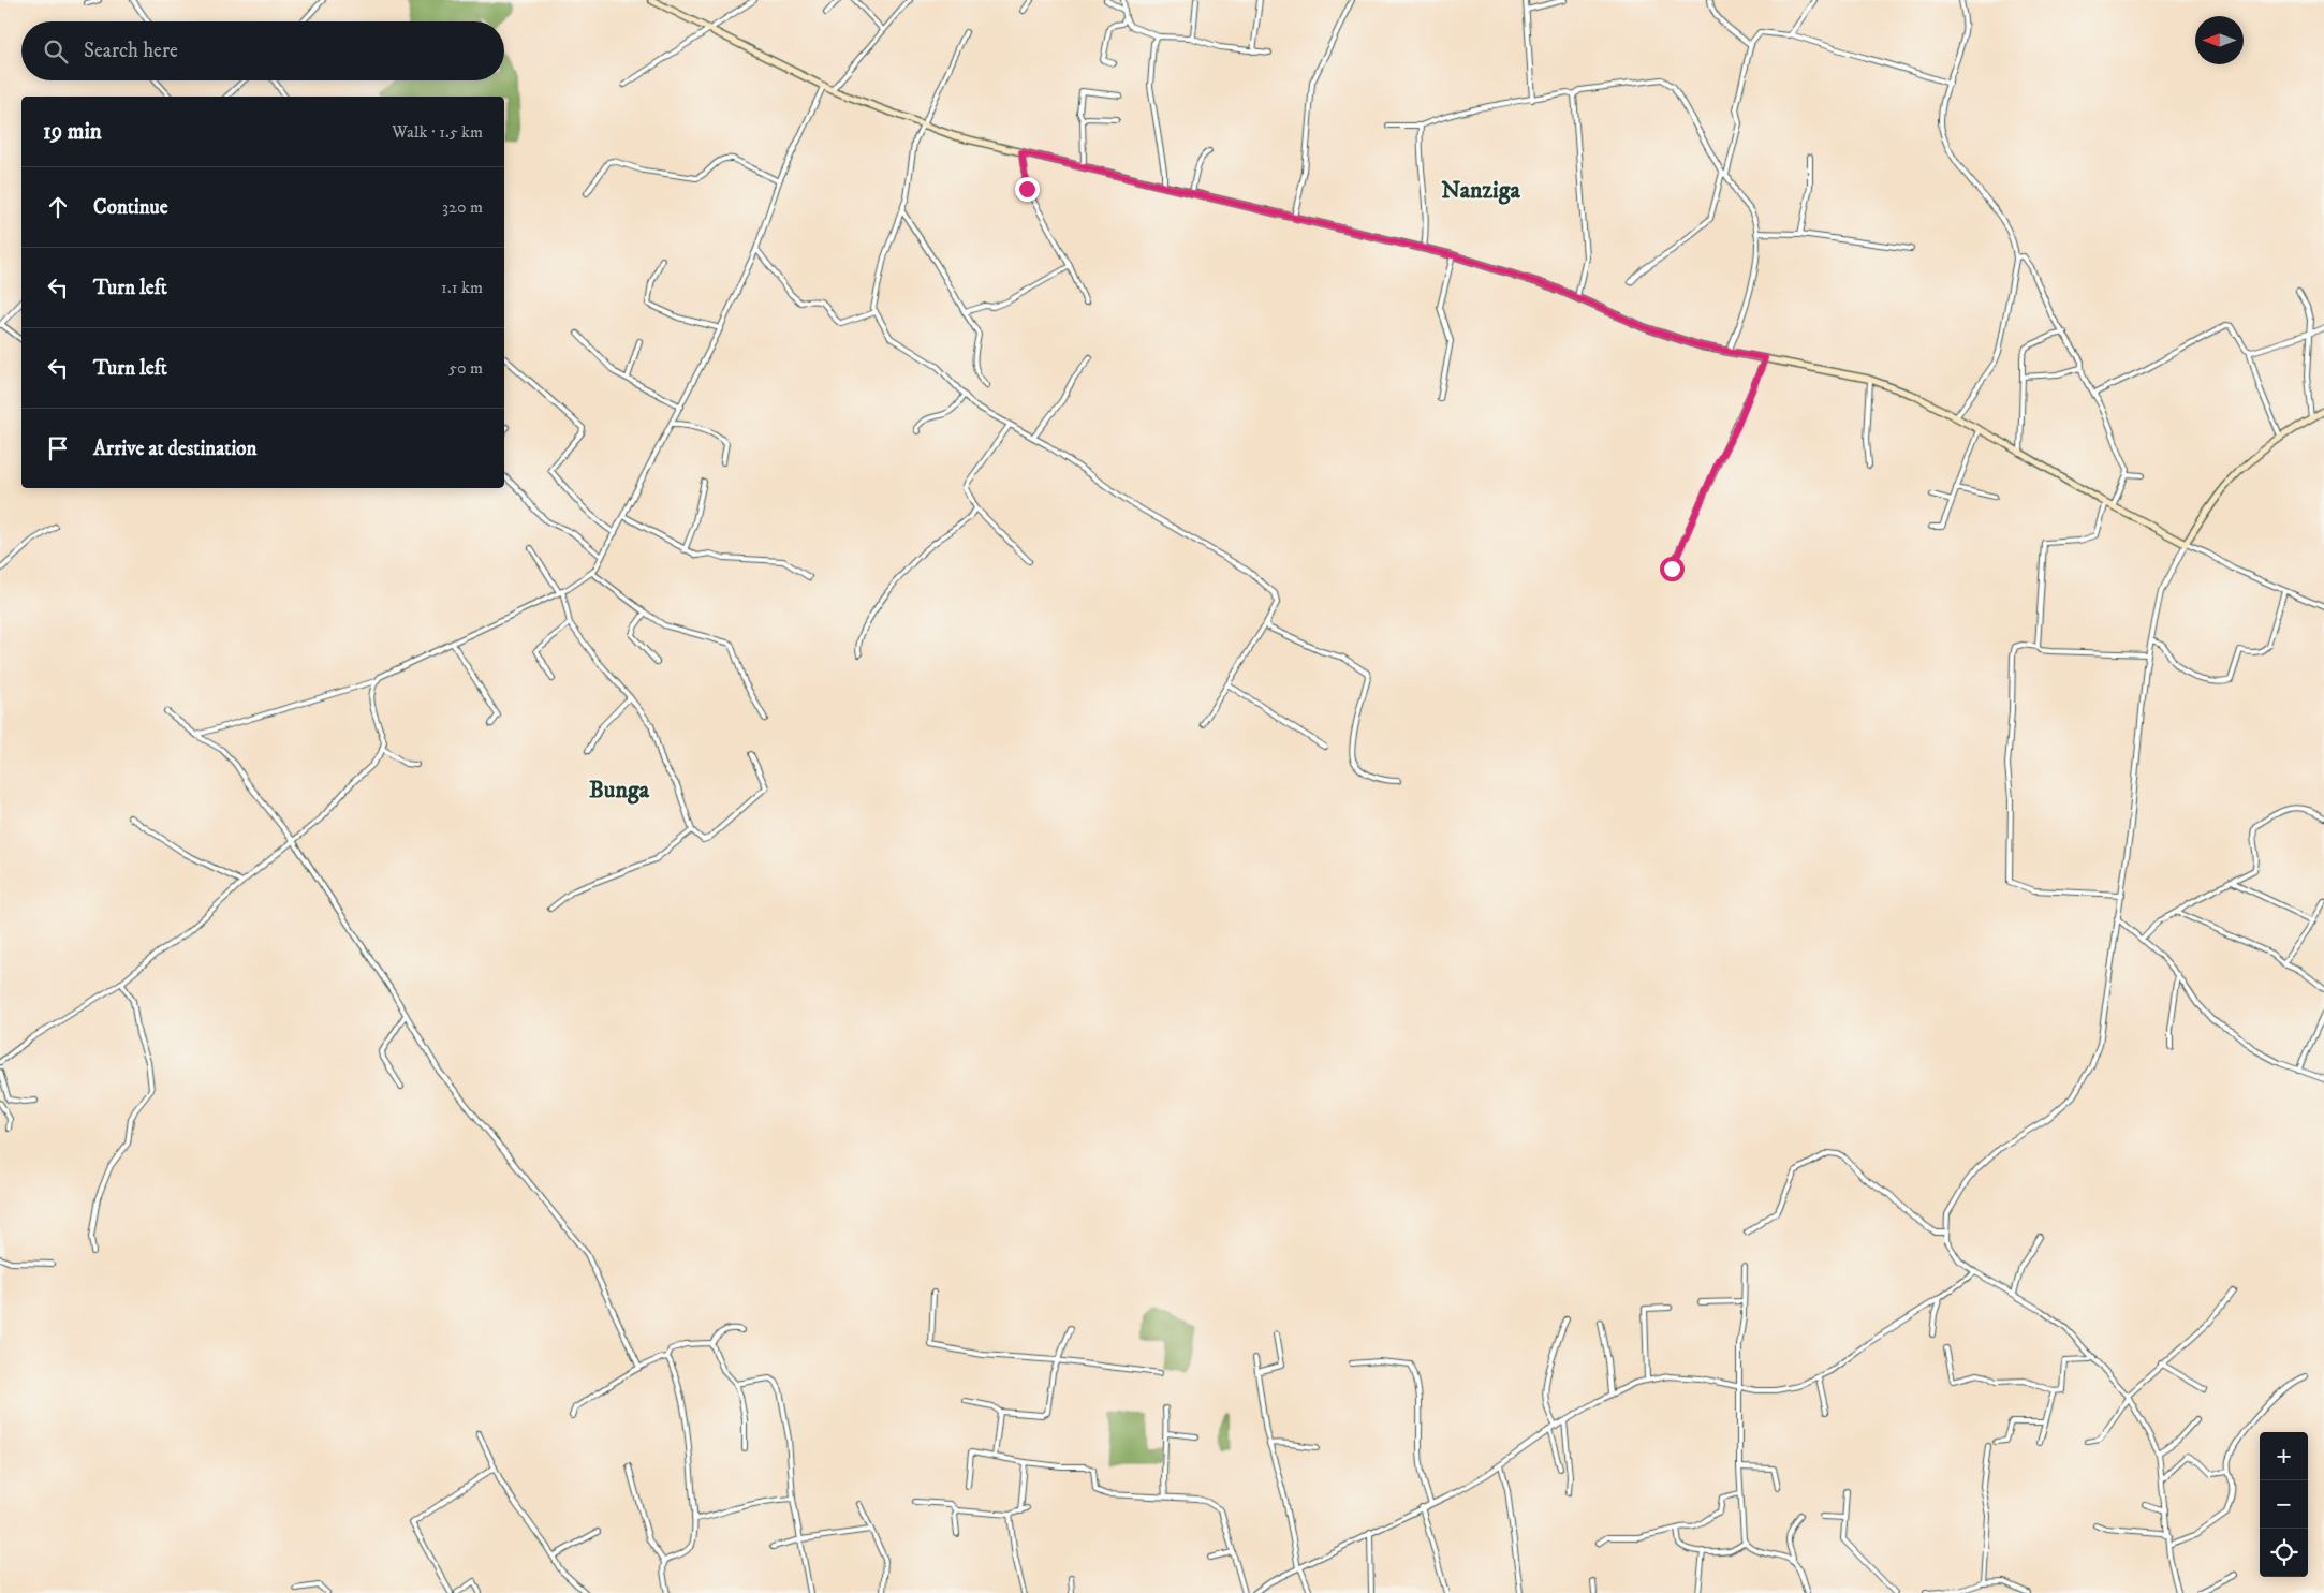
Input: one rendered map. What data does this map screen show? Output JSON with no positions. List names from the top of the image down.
{
  "districts": ["Nanziga", "Bunga"],
  "north": "left",
  "page": {
    "search": "Search here",
    "heading": ["19 min", "Walk · 1.5 km"],
    "list": [
      ["Continue", "320 m"],
      ["Turn left", "1.1 km"],
      ["Turn left", "50 m"],
      "Arrive at destination"
    ],
    "map_buttons": ["+", "−"]
  }
}
